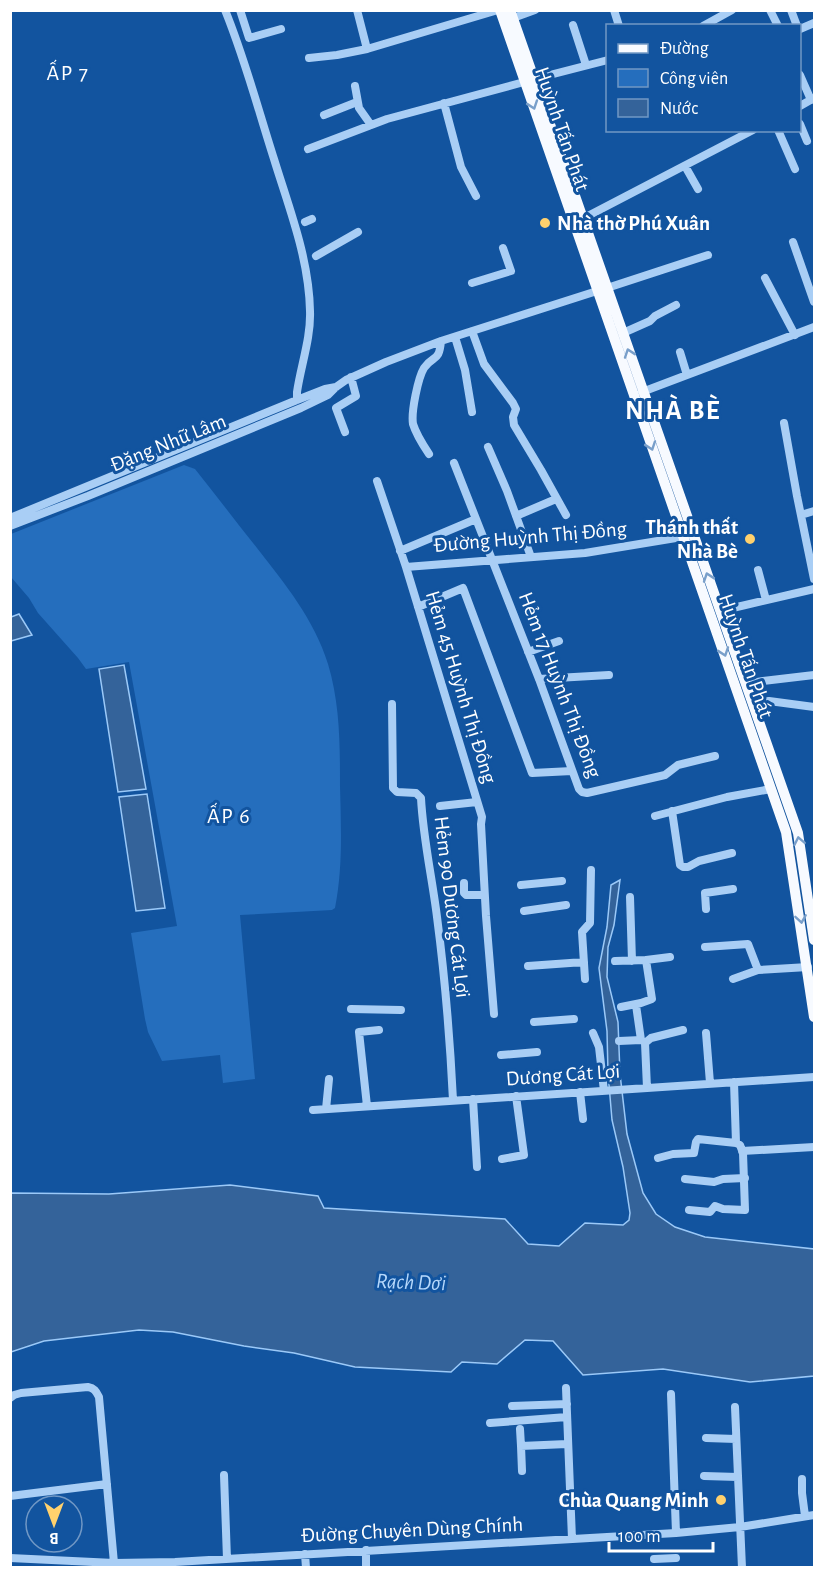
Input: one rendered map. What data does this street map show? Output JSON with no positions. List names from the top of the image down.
{
  "streets": {
    "main road": ["Huỳnh Tấn Phát"],
    "street": [
      "Đặng Nhữ Lâm",
      "Đường Huỳnh Thị Đồng",
      "Hẻm 17 Huỳnh Thị Đồng",
      "Hẻm 45 Huỳnh Thị Đồng",
      "Hẻm 90 Dương Cát Lợi",
      "Dương Cát Lợi",
      "Đường Chuyên Dùng Chính"
    ]
  },
  "crossings": [
    ["Huỳnh Tấn Phát", "Đặng Nhữ Lâm"],
    ["Huỳnh Tấn Phát", "Đường Huỳnh Thị Đồng"],
    ["Đường Huỳnh Thị Đồng", "Hẻm 17 Huỳnh Thị Đồng"],
    ["Đường Huỳnh Thị Đồng", "Hẻm 45 Huỳnh Thị Đồng"],
    ["Hẻm 90 Dương Cát Lợi", "Dương Cát Lợi"]
  ],
  "districts": ["ẤP 7", "NHÀ BÈ", "ẤP 6"],
  "water": ["Rạch Dơi"],
  "places": ["Nhà thờ Phú Xuân", "Thánh thất Nhà Bè", "Chùa Quang Minh"],
  "legend": ["Đường", "Công viên", "Nước"],
  "scale_bar": "100 m",
  "north": "bottom"
}
